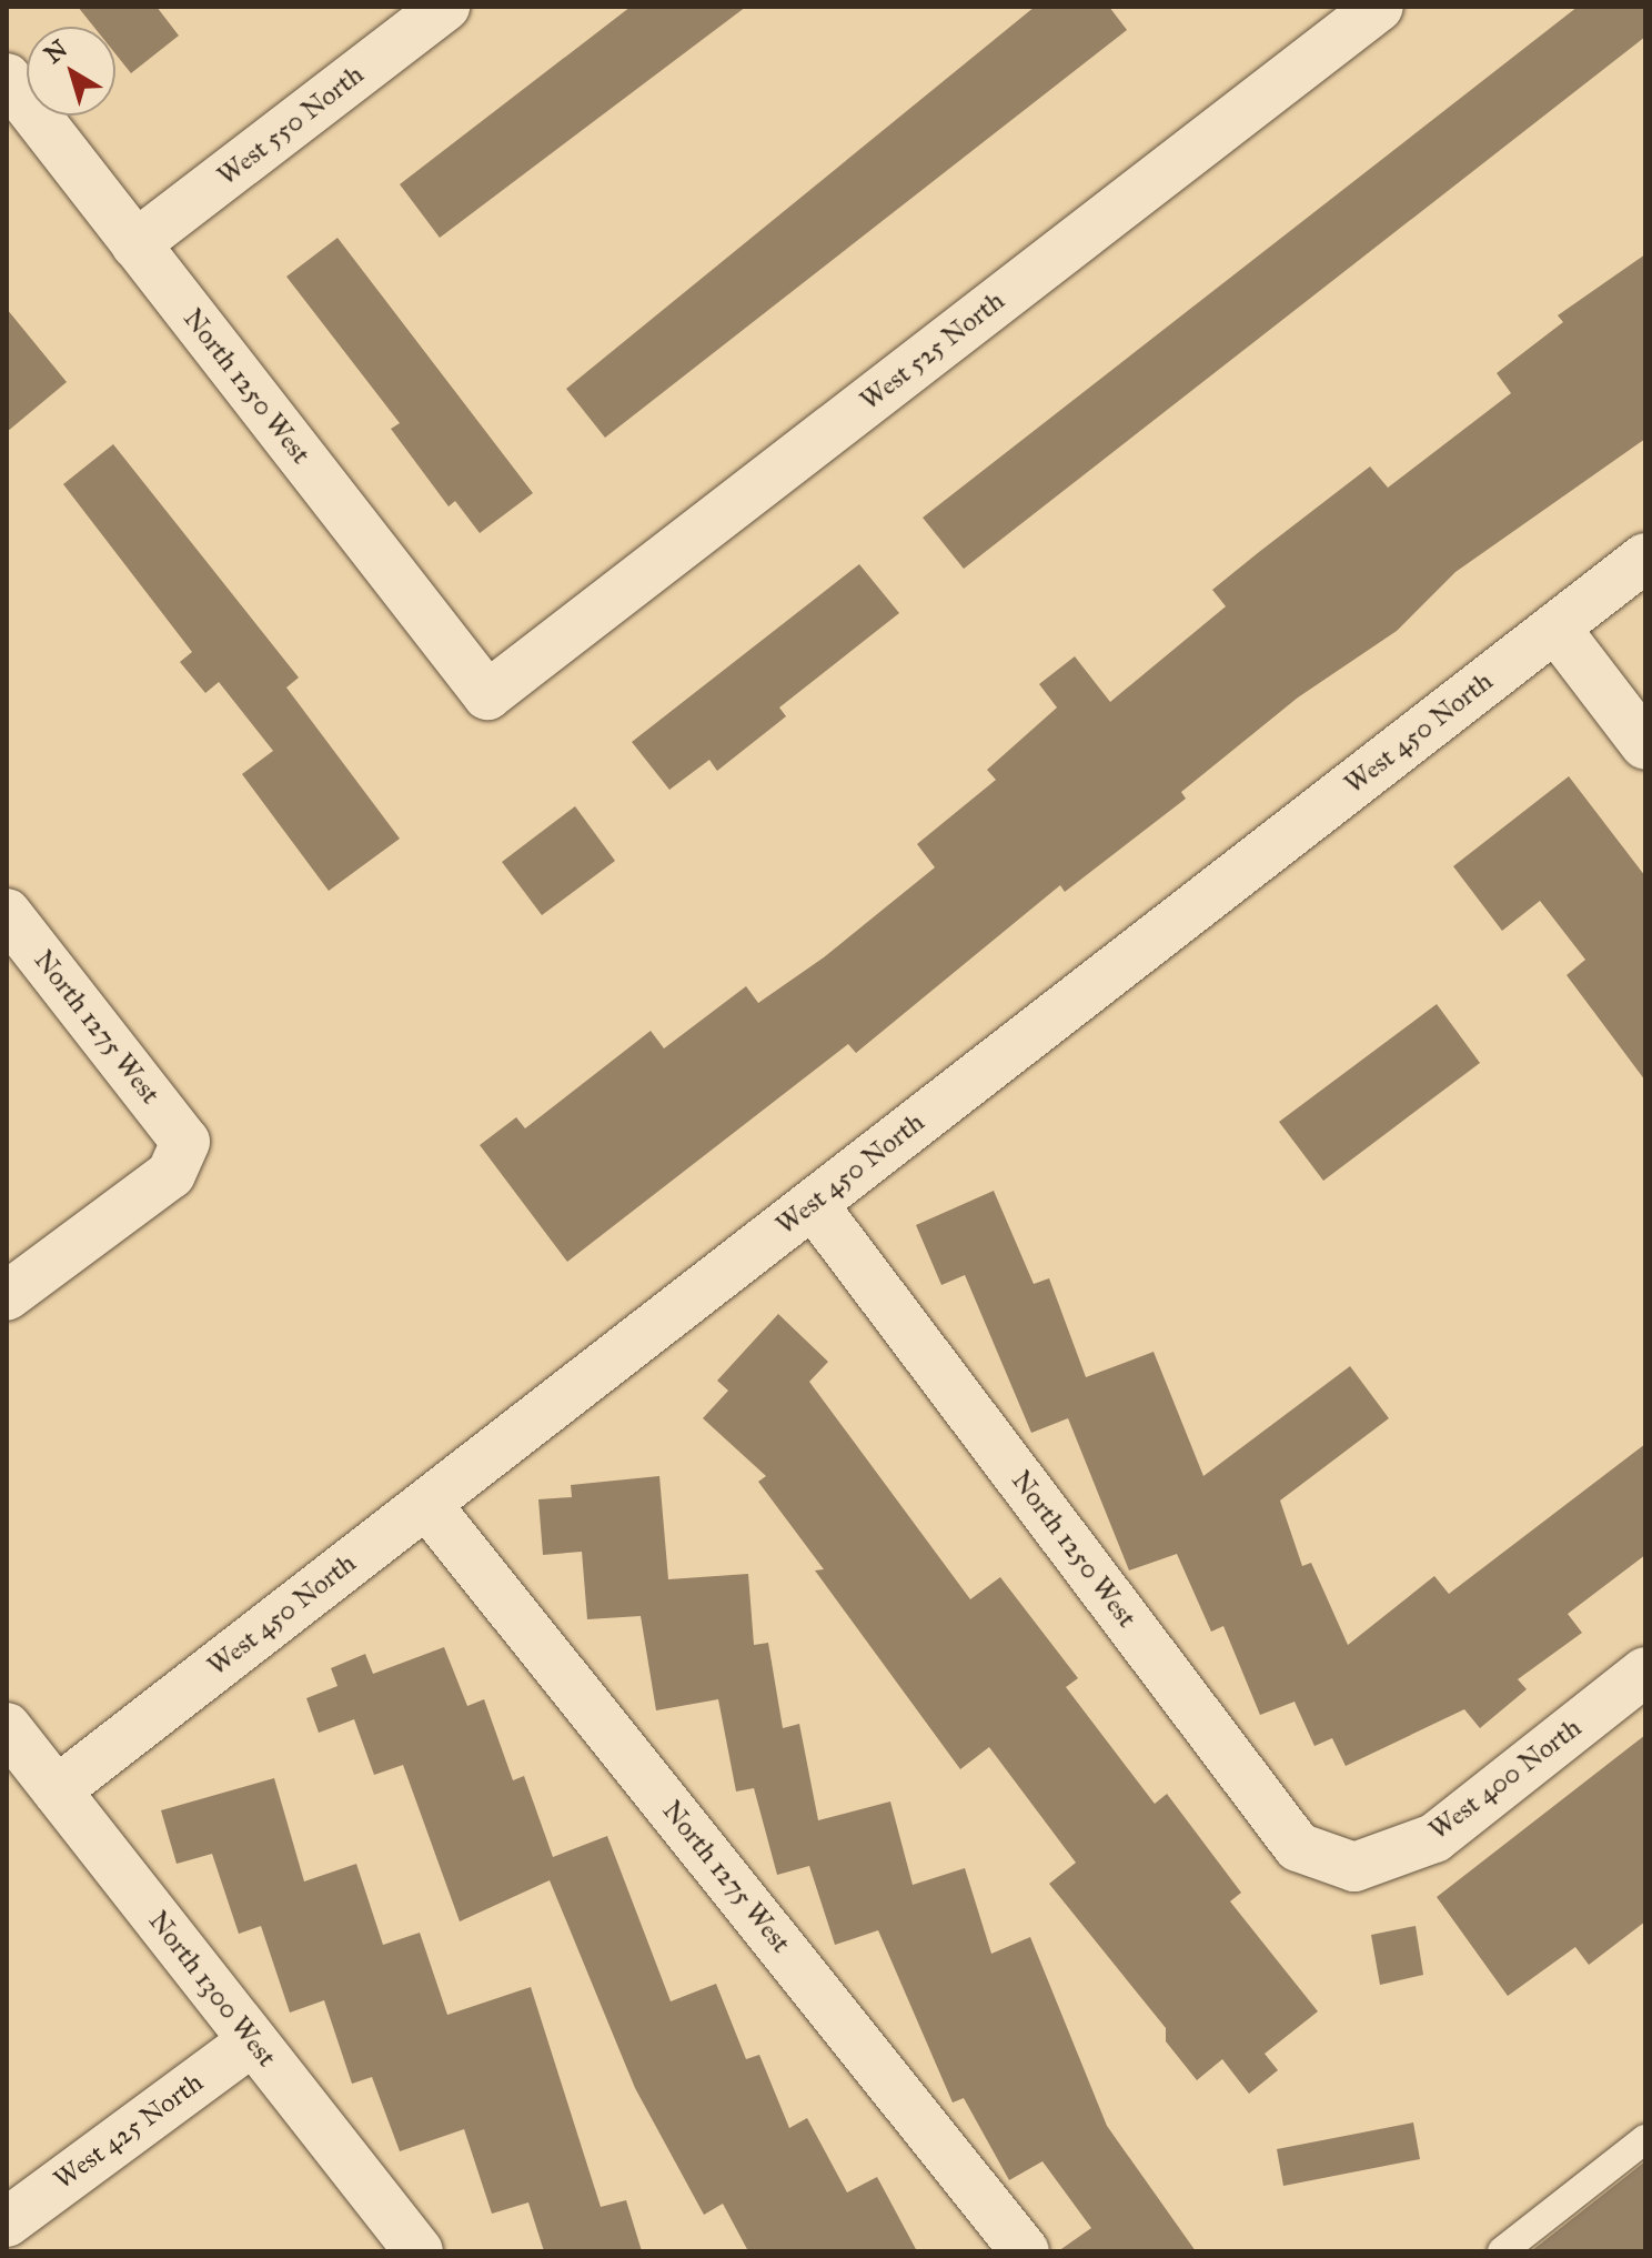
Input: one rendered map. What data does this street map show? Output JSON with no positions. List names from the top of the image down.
{
  "streets": {
    "street": [
      "West 550 North",
      "West 525 North",
      "North 1250 West",
      "West 450 North",
      "North 1275 West",
      "West 400 North",
      "North 1300 West",
      "West 425 North"
    ]
  },
  "crossings": [
    ["West 550 North", "North 1250 West"],
    ["West 525 North", "North 1250 West"],
    ["North 1250 West", "West 450 North"],
    ["North 1250 West", "West 400 North"],
    ["West 450 North", "North 1275 West"],
    ["West 450 North", "North 1300 West"],
    ["North 1300 West", "West 425 North"]
  ],
  "north": "top left"
}
